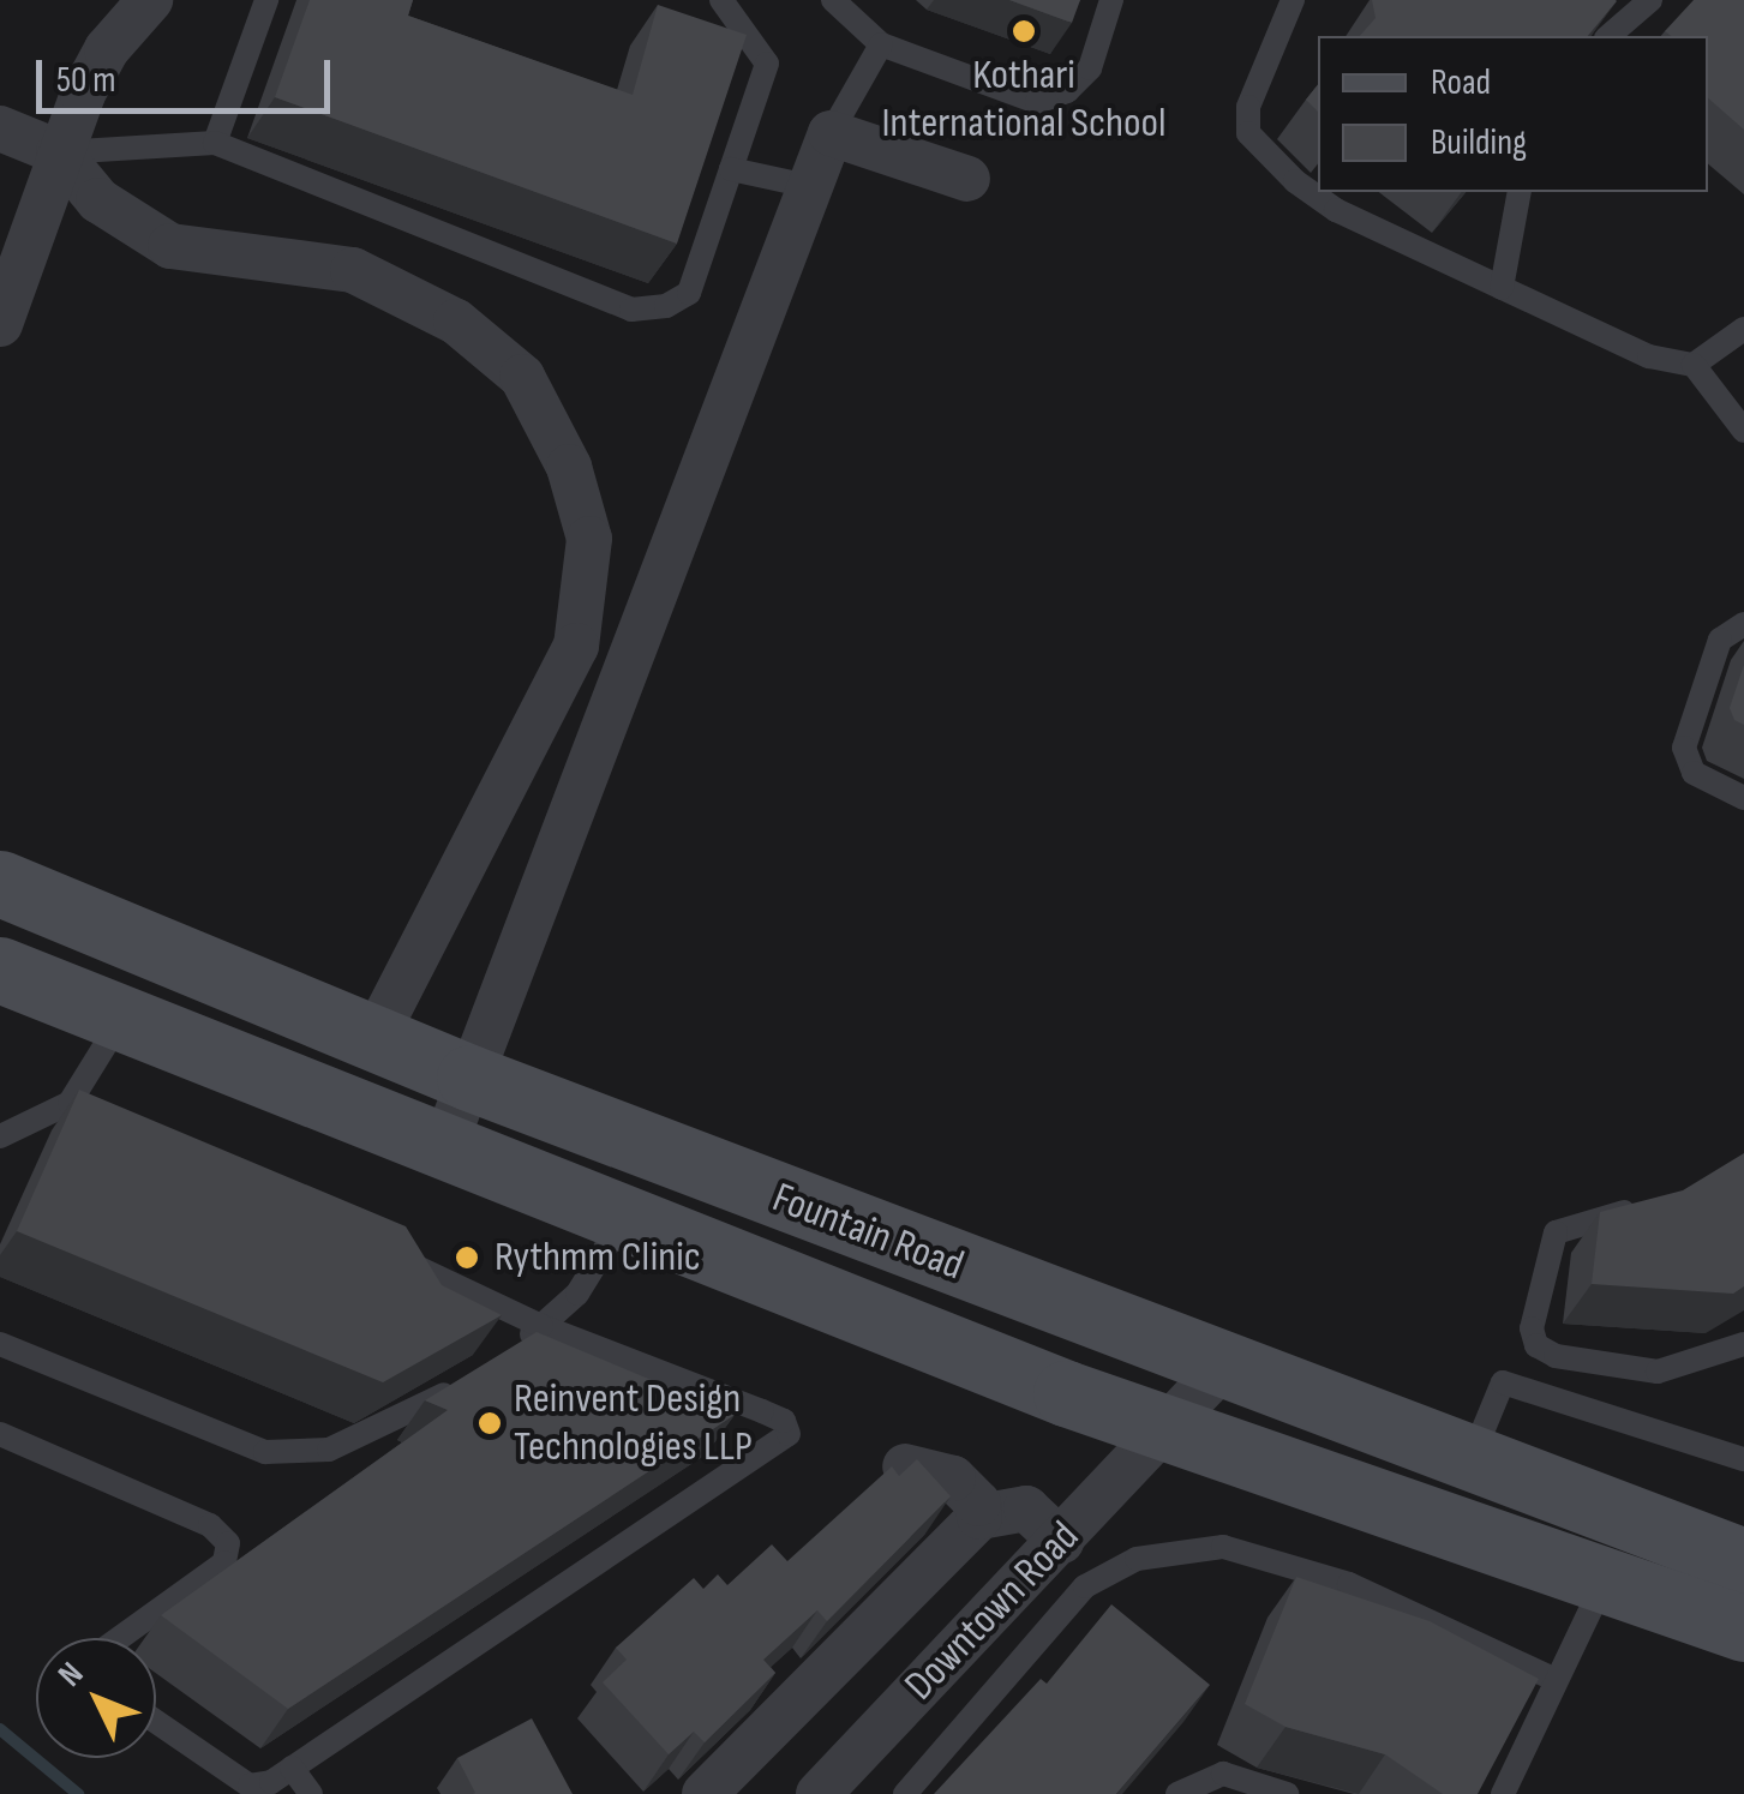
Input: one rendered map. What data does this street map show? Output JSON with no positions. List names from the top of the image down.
{
  "streets": {
    "street": ["Fountain Road", "Downtown Road"]
  },
  "crossings": [
    ["Fountain Road", "Downtown Road"]
  ],
  "places": ["Kothari International School", "Rythmm Clinic", "Reinvent Design Technologies LLP"],
  "legend": ["Road", "Building"],
  "scale_bar": "50 m",
  "north": "top left"
}
